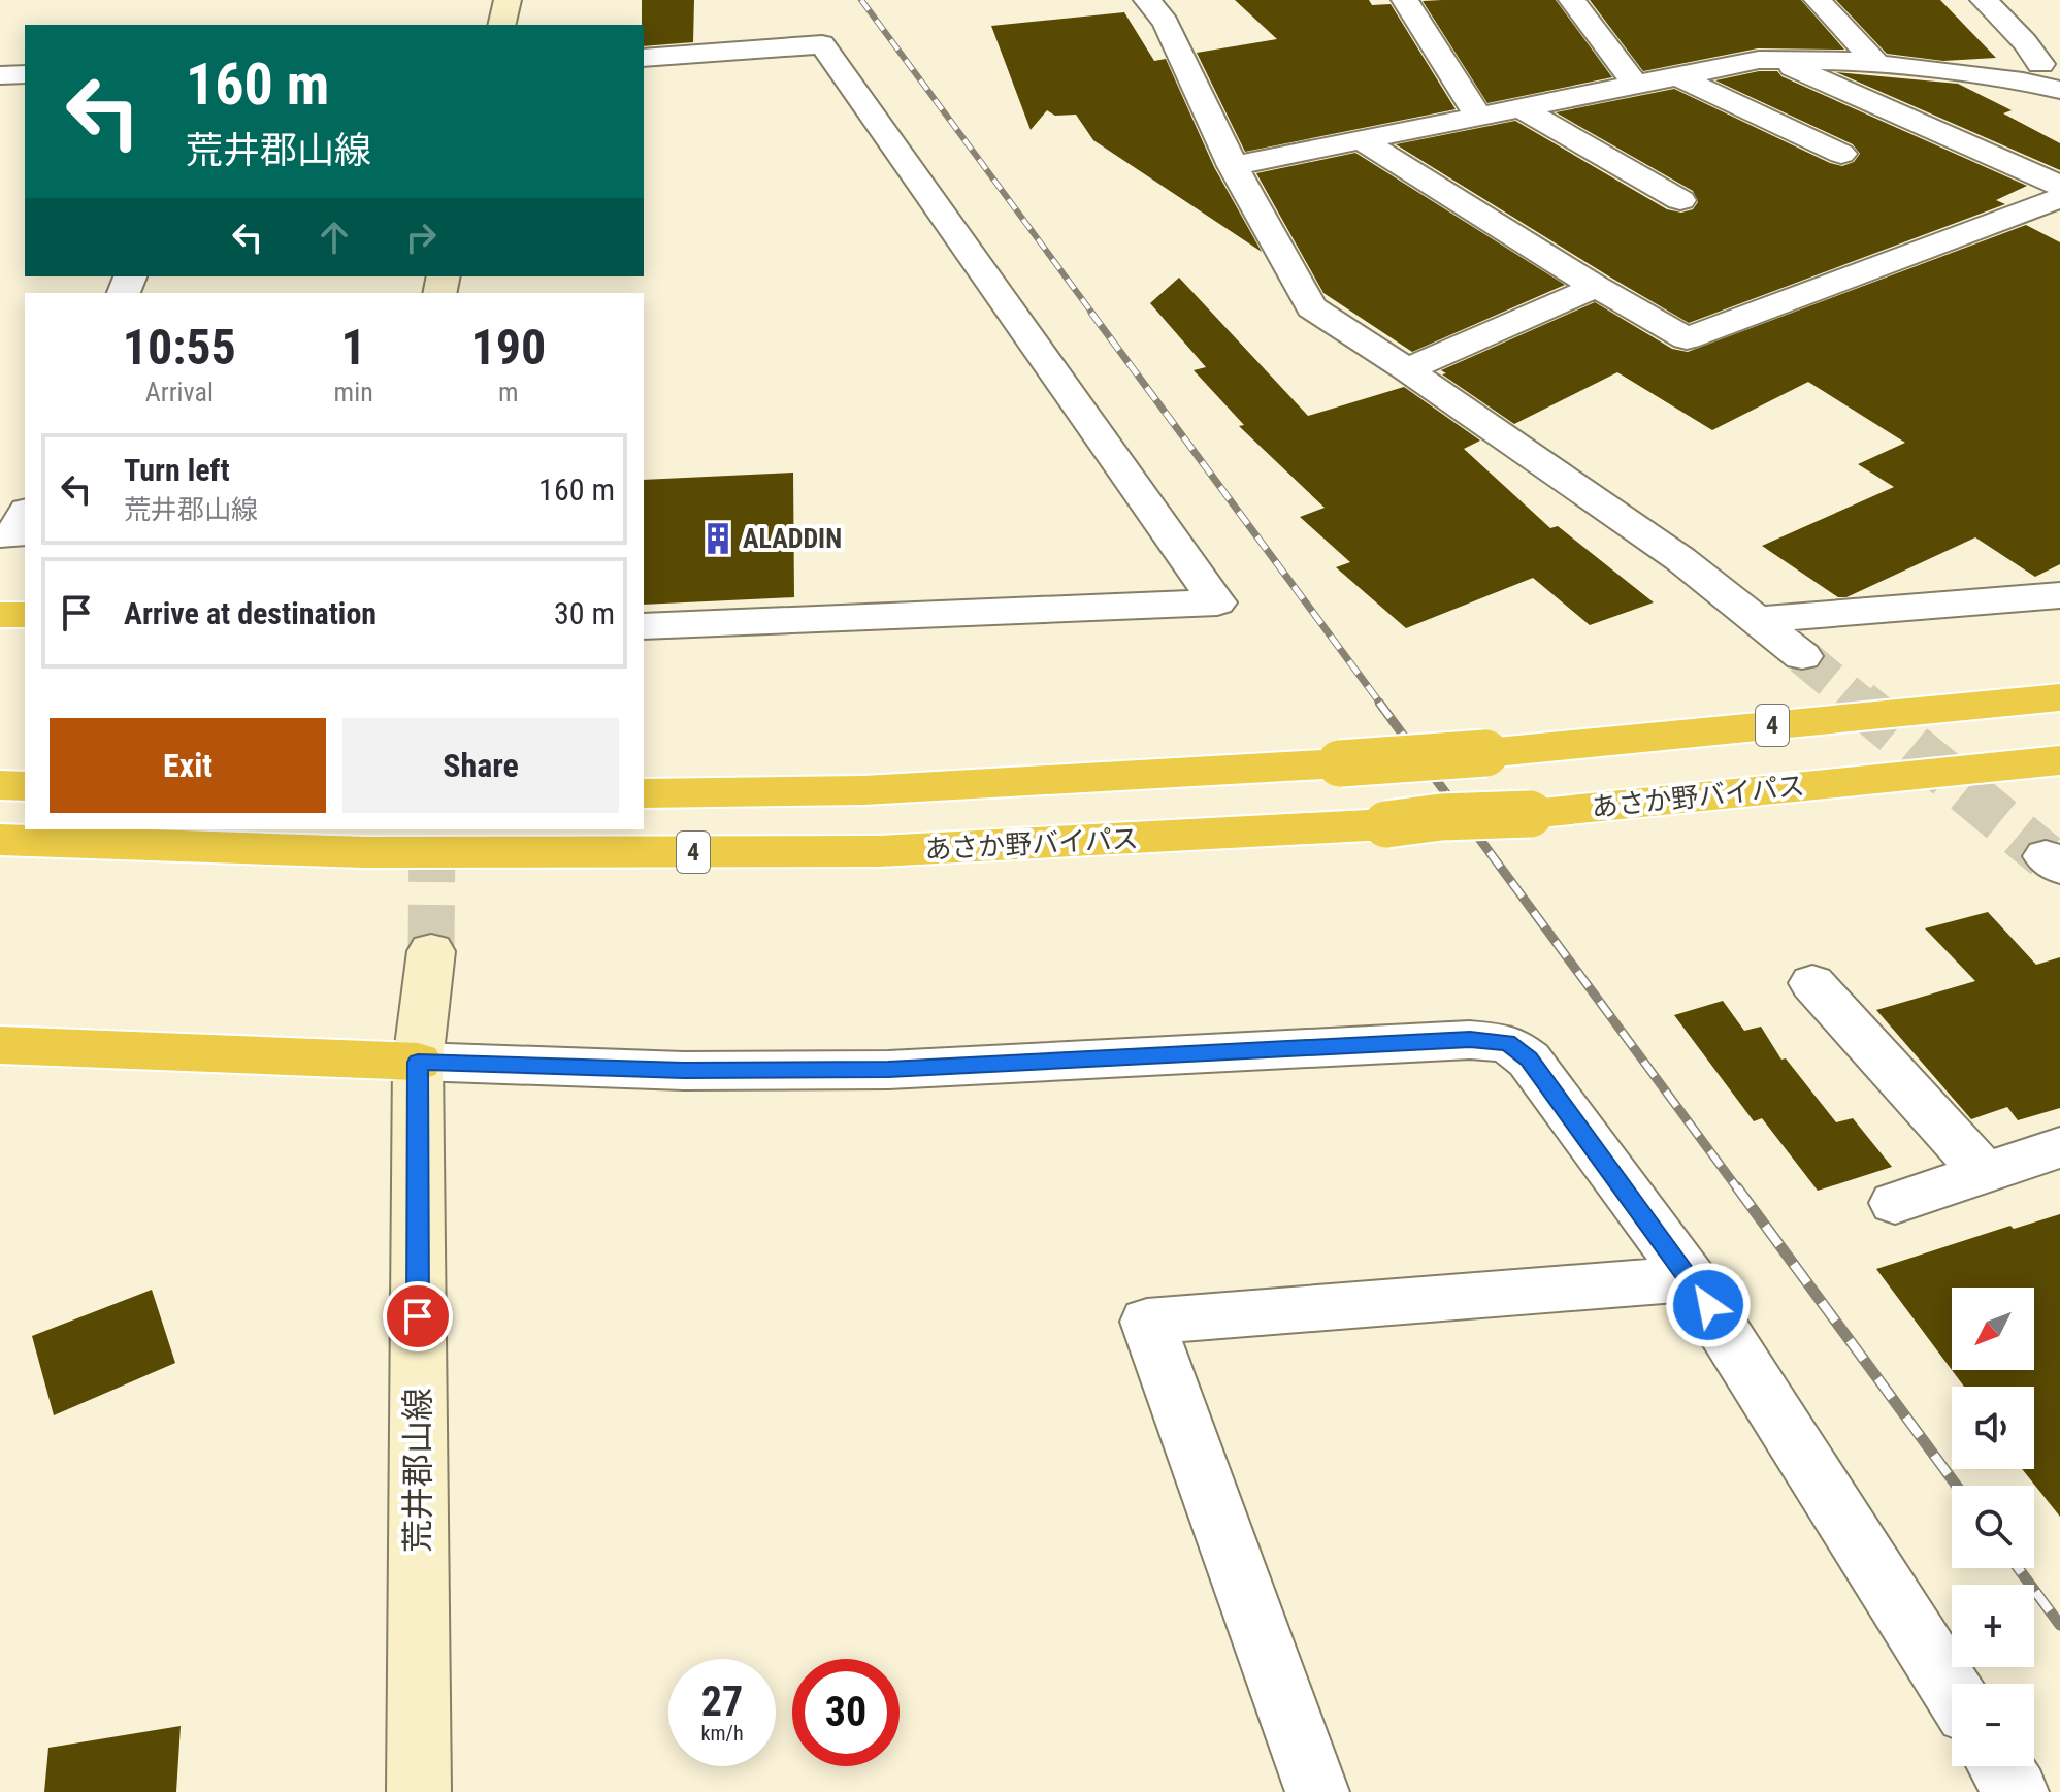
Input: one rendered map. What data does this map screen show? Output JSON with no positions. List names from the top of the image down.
{
  "streets": {
    "highway": ["4", "あさか野バイパス"],
    "main road": ["荒井郡山線"]
  },
  "places": {
    "building": ["ALADDIN"]
  },
  "north": "bottom left",
  "page": {
    "turn": ["160 m", "荒井郡山線"],
    "eta": [
      "10:55",
      "Arrival",
      "1",
      "min",
      "190",
      "m"
    ],
    "list": [
      {
        "name": "Turn left",
        "note": "荒井郡山線",
        "value": "160 m"
      },
      {
        "name": "Arrive at destination",
        "value": "30 m"
      }
    ],
    "buttons": ["Exit", "Share"],
    "map_buttons": ["+", "−"],
    "speed": "27 km/h",
    "limit": "30"
  }
}
